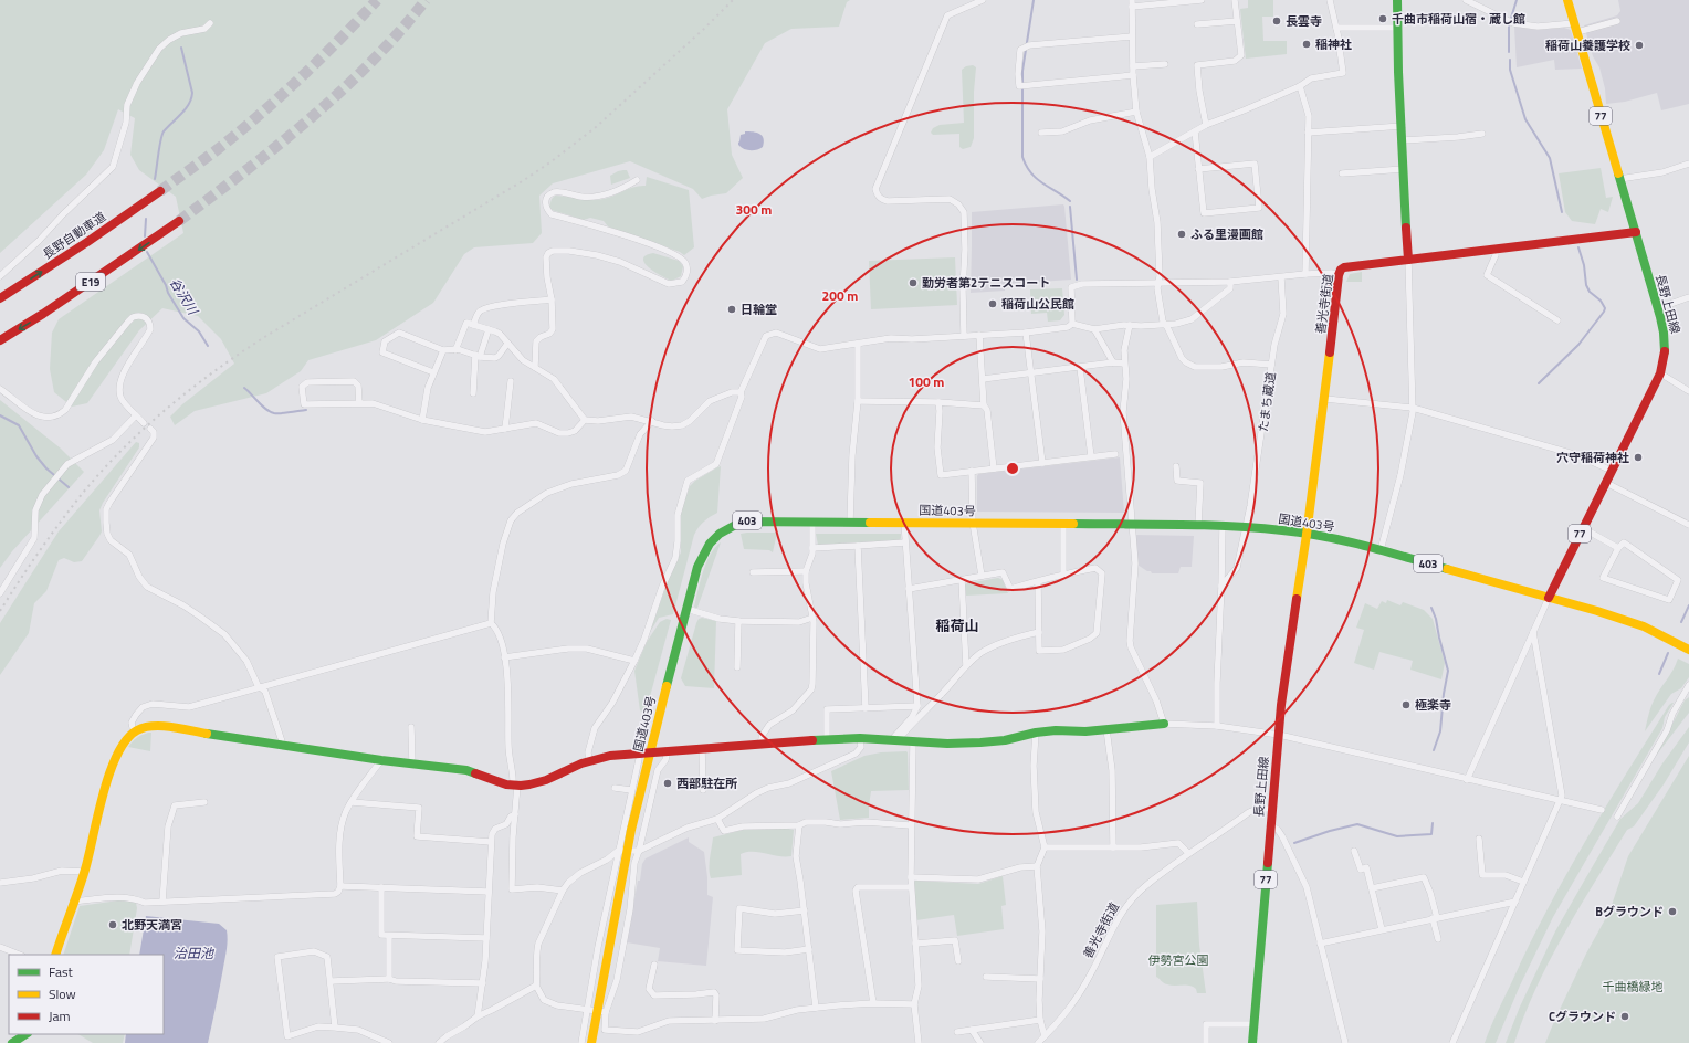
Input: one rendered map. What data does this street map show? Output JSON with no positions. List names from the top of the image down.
{
  "streets": {
    "main road": [
      "77",
      "長野自動車道",
      "E19",
      "善光寺街道",
      "長野上田線",
      "国道403号",
      "403"
    ],
    "street": ["たまち蔵道"]
  },
  "crossings": [
    ["善光寺街道", "長野上田線"],
    ["善光寺街道", "国道403号"],
    ["長野上田線", "国道403号"],
    ["たまち蔵道", "国道403号"]
  ],
  "districts": ["稲荷山"],
  "water": ["谷沢川", "治田池"],
  "parks": ["伊勢宮公園", "千曲橋緑地"],
  "places": [
    "千曲市稲荷山宿・蔵し館",
    "長雲寺",
    "稲神社",
    "稲荷山養護学校",
    "ふる里漫画館",
    "勤労者第2テニスコート",
    "稲荷山公民館",
    "日輪堂",
    "穴守稲荷神社",
    "極楽寺",
    "西部駐在所",
    "Bグラウンド",
    "北野天満宮",
    "Cグラウンド"
  ],
  "legend": ["Fast", "Slow", "Jam"],
  "rings": ["300 m", "200 m", "100 m"]
}
